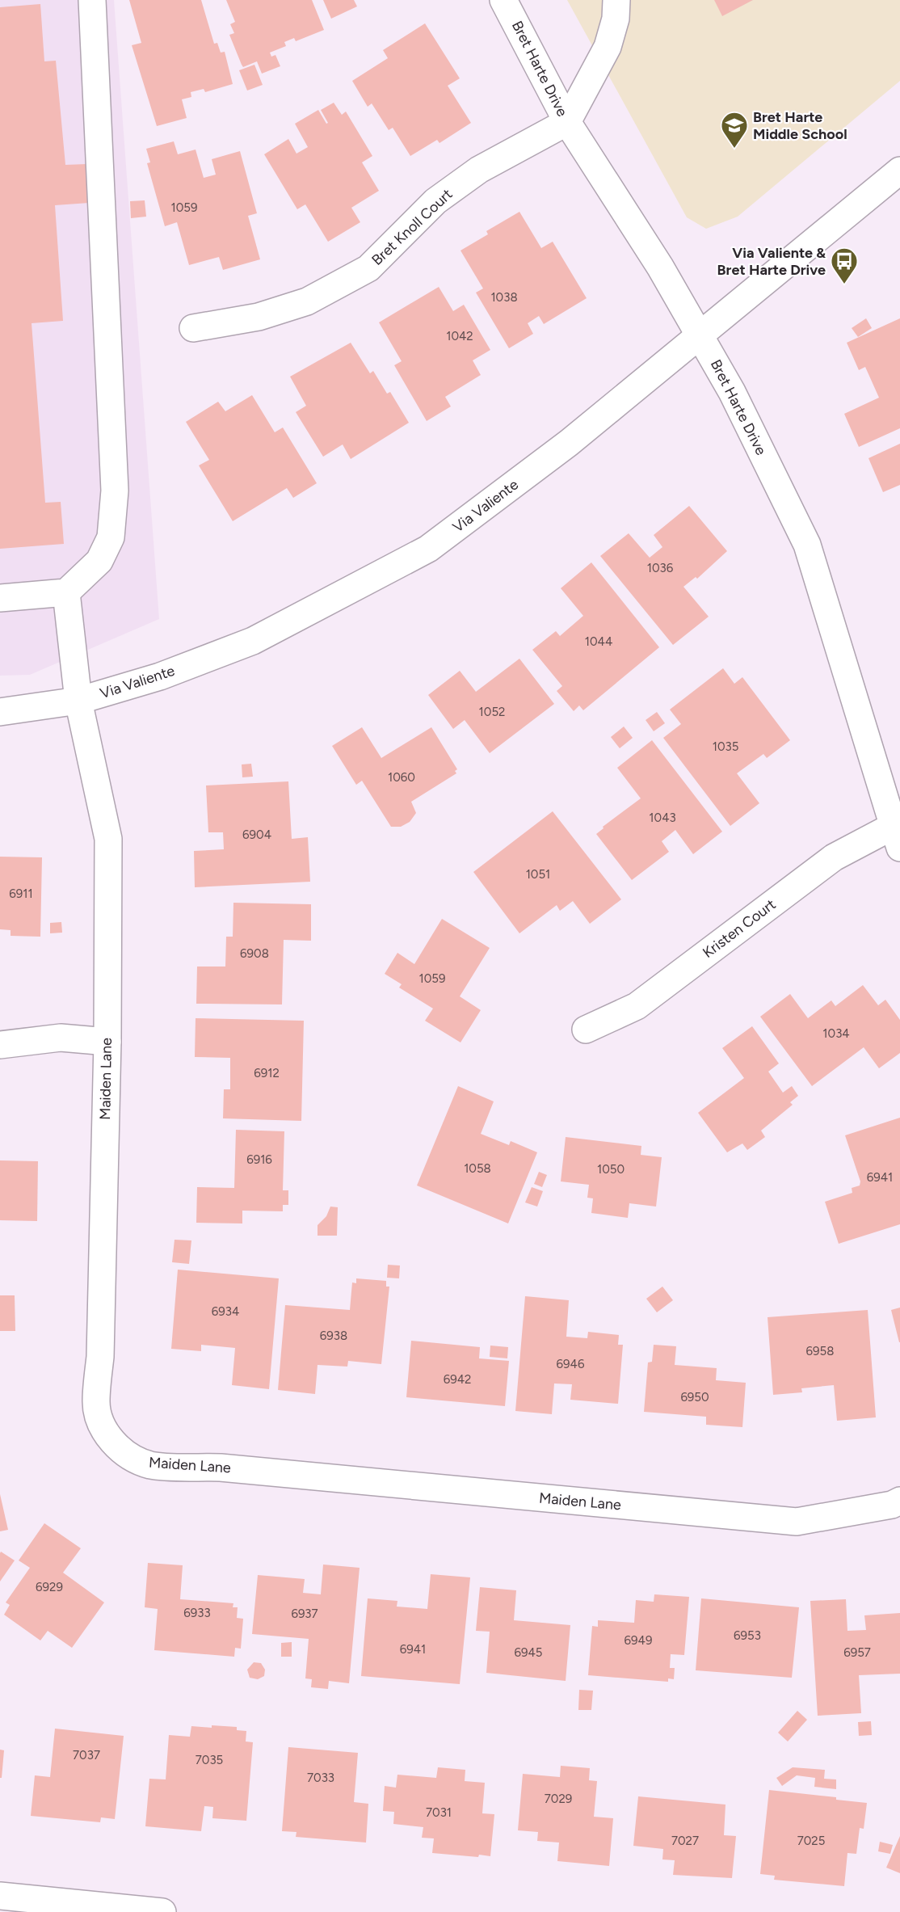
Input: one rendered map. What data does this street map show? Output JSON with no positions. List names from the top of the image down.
{
  "streets": {
    "street": [
      "Bret Harte Drive",
      "Bret Knoll Court",
      "Via Valiente",
      "Kristen Court",
      "Maiden Lane"
    ]
  },
  "crossings": [
    ["Bret Harte Drive", "Bret Knoll Court"],
    ["Bret Harte Drive", "Via Valiente"],
    ["Bret Harte Drive", "Kristen Court"],
    ["Via Valiente", "Maiden Lane"]
  ],
  "places": {
    "school or university": ["Bret Harte Middle School"],
    "bus stop": ["Via Valiente & Bret Harte Drive"]
  },
  "house_numbers": [
    "1059",
    "1038",
    "1042",
    "1036",
    "1044",
    "1052",
    "1035",
    "1060",
    "1043",
    "6904",
    "1051",
    "6911",
    "6908",
    "1059",
    "1034",
    "6912",
    "6916",
    "1058",
    "1050",
    "6941",
    "6934",
    "6938",
    "6958",
    "6946",
    "6942",
    "6950",
    "6929",
    "6933",
    "6937",
    "6953",
    "6949",
    "6941",
    "6945",
    "6957",
    "7037",
    "7035",
    "7033",
    "7029",
    "7031",
    "7027",
    "7025"
  ]
}
